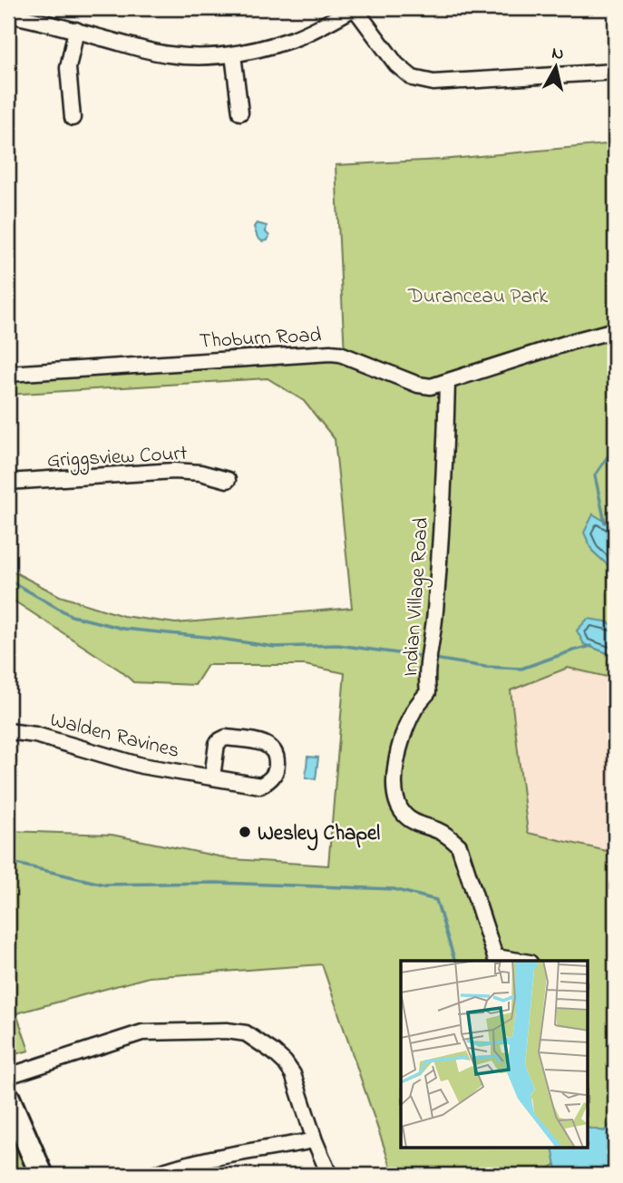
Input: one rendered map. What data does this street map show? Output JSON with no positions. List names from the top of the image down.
{
  "streets": {
    "street": [
      "Thoburn Road",
      "Griggsview Court",
      "Indian Village Road",
      "Walden Ravines"
    ]
  },
  "crossings": [
    ["Thoburn Road", "Indian Village Road"]
  ],
  "parks": ["Duranceau Park"],
  "places": ["Wesley Chapel"],
  "north": "top"
}
